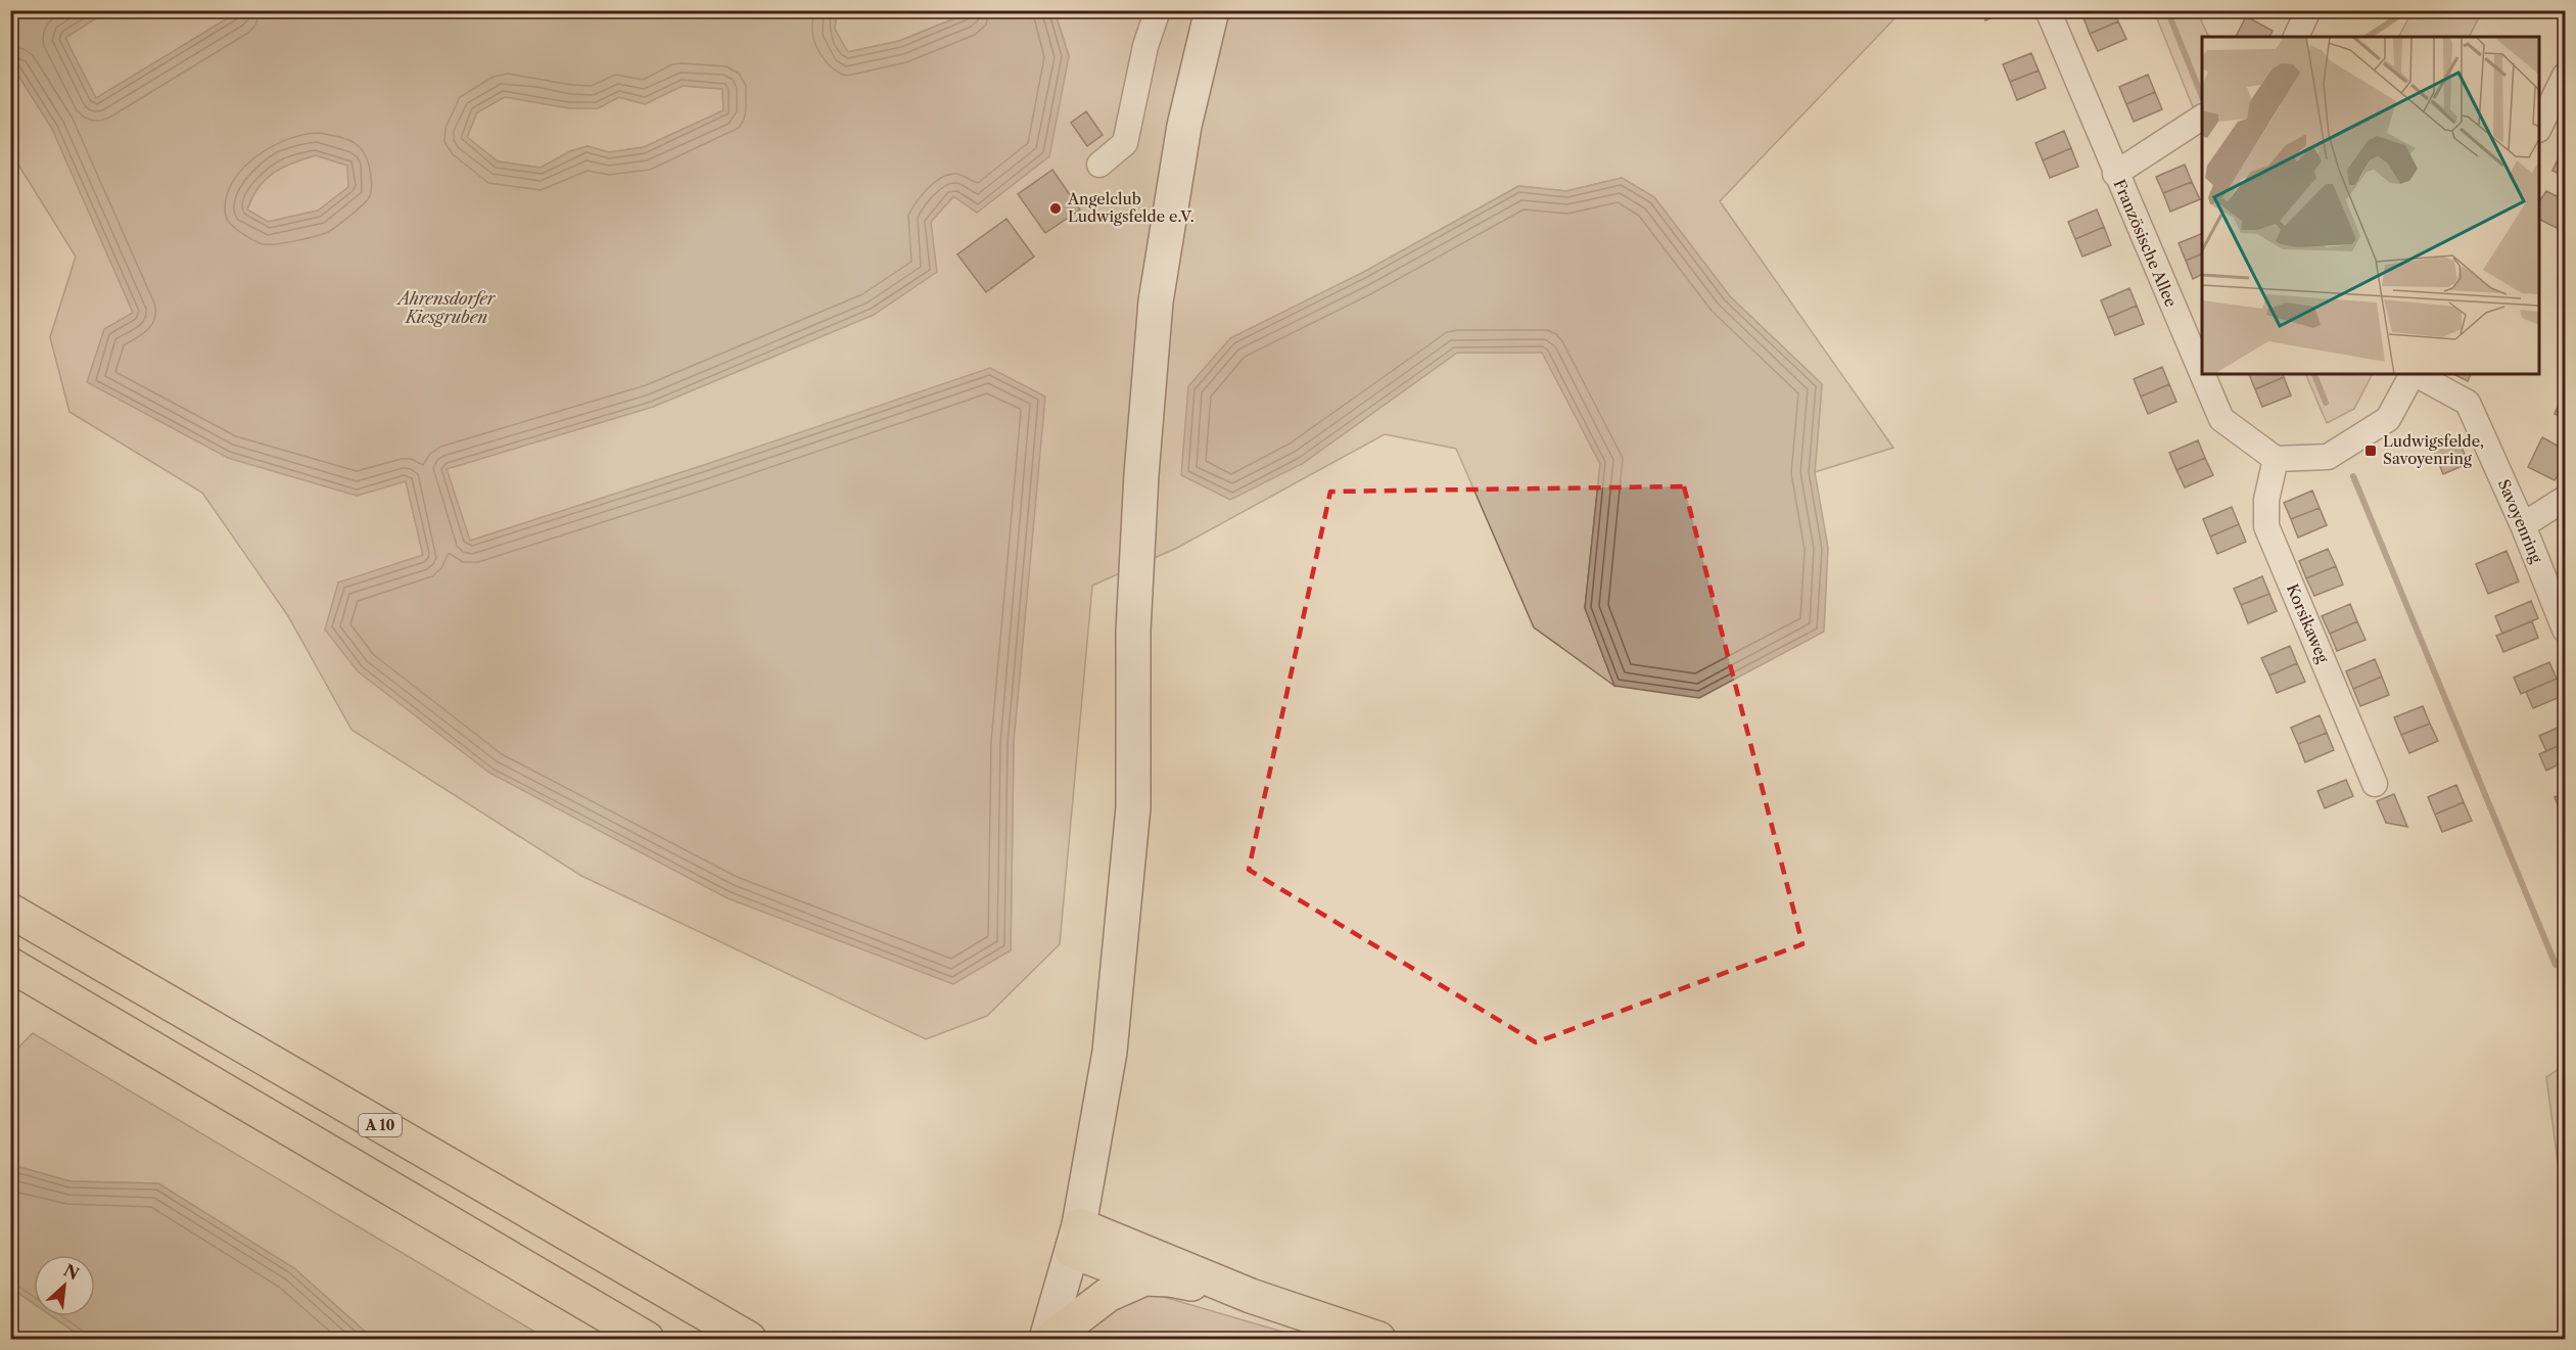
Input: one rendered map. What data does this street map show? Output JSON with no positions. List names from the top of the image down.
{
  "streets": {
    "highway": ["A 10"],
    "street": ["Französische Allee", "Savoyenring", "Korsikaweg"]
  },
  "crossings": [
    ["Französische Allee", "Korsikaweg"]
  ],
  "water": ["Ahrensdorfer Kiesgruben"],
  "places": {
    "other": ["Angelclub Ludwigsfelde e.V."],
    "transit": ["Ludwigsfelde, Savoyenring"]
  },
  "north": "top right"
}
